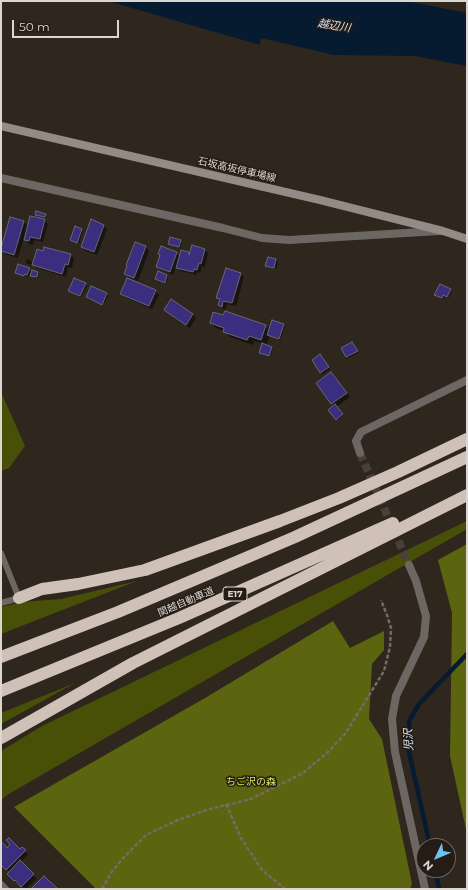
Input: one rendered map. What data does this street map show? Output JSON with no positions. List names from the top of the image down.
{
  "streets": {
    "highway": ["E17", "関越自動車道"],
    "main road": ["石坂高坂停車場線"]
  },
  "water": ["越辺川", "児沢"],
  "parks": ["ちご沢の森"],
  "scale_bar": "50 m",
  "north": "bottom left"
}
